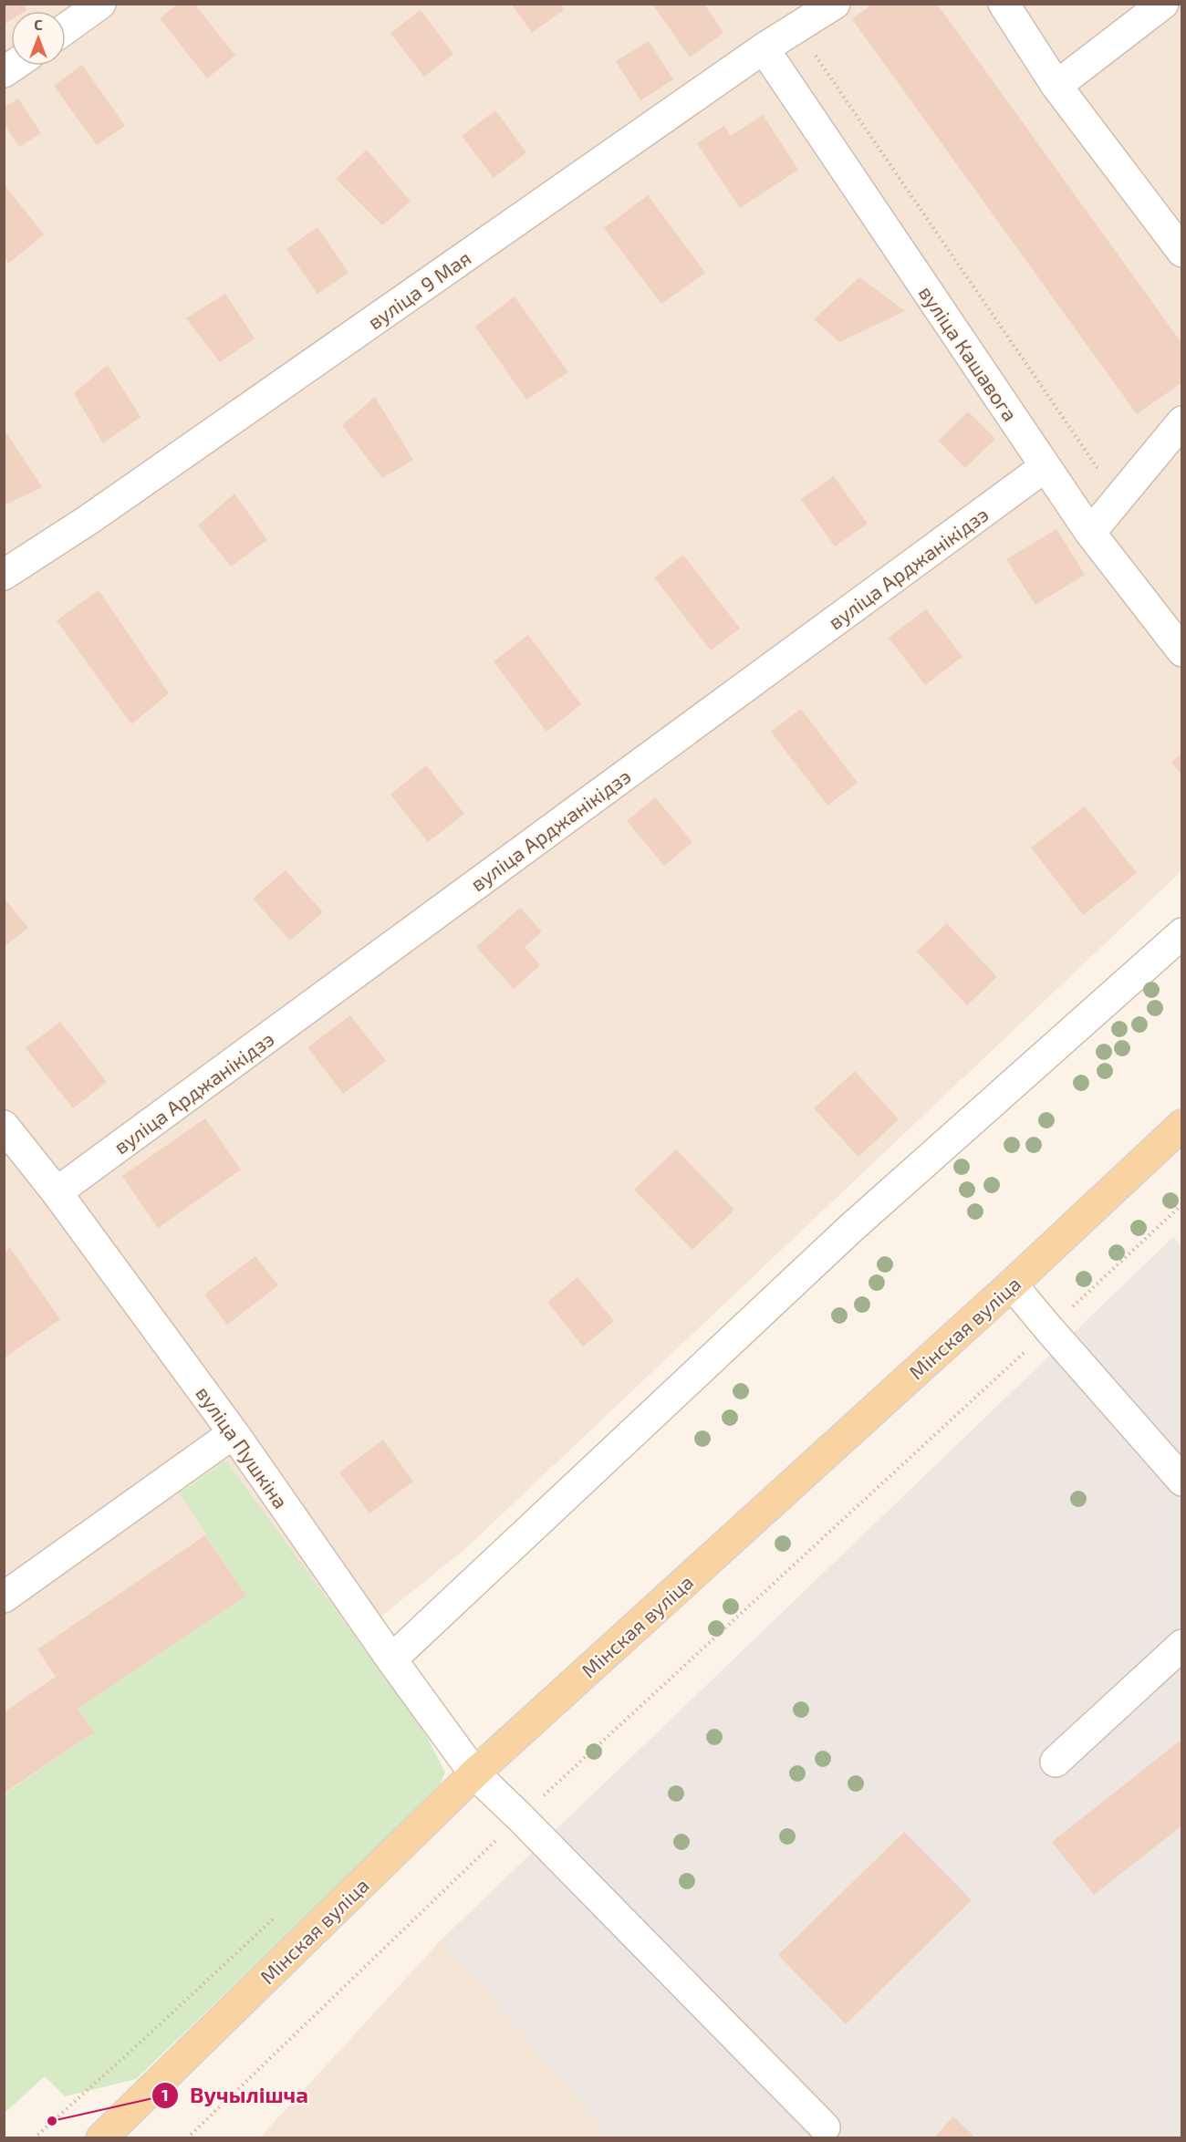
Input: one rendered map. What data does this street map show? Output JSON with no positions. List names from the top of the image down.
{
  "streets": {
    "main road": ["Мінская вуліца"],
    "street": [
      "вуліца 9 Мая",
      "вуліца Кашавога",
      "вуліца Арджанікідзэ",
      "вуліца Пушкіна"
    ]
  },
  "crossings": [
    ["вуліца 9 Мая", "вуліца Кашавога"],
    ["вуліца Кашавога", "вуліца Арджанікідзэ"],
    ["вуліца Арджанікідзэ", "вуліца Пушкіна"],
    ["Мінская вуліца", "вуліца Пушкіна"]
  ],
  "places": ["Вучылішча"],
  "north": "top"
}
